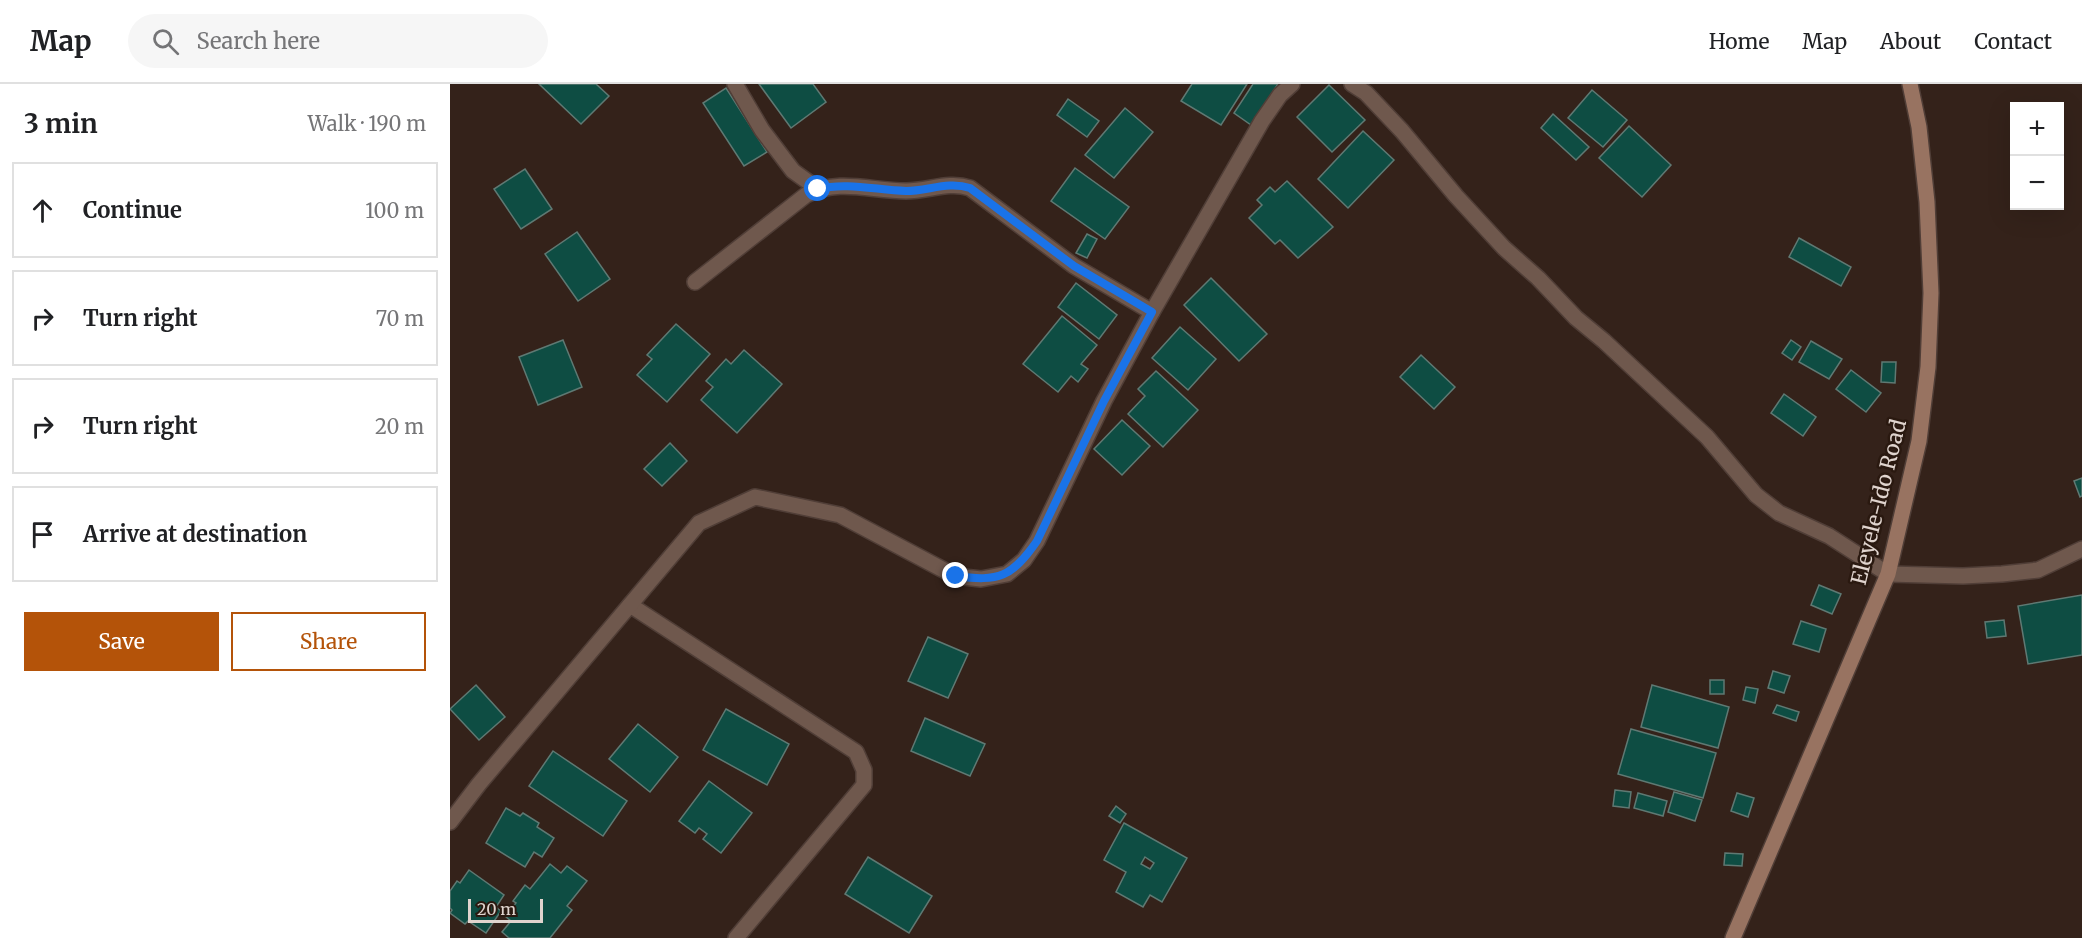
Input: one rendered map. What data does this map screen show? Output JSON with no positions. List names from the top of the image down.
{
  "streets": {
    "main road": ["Eleyele-Ido Road"]
  },
  "scale_bar": "20 m",
  "page": {
    "header": "Map",
    "search": "Search here",
    "nav": [
      "Home",
      "Map",
      "About",
      "Contact"
    ],
    "heading": ["3 min", "Walk · 190 m"],
    "map_buttons": ["+", "−"],
    "list": [
      ["Continue", "100 m"],
      ["Turn right", "70 m"],
      ["Turn right", "20 m"],
      "Arrive at destination"
    ],
    "buttons": ["Save", "Share"],
    "scale": "20 m"
  }
}
